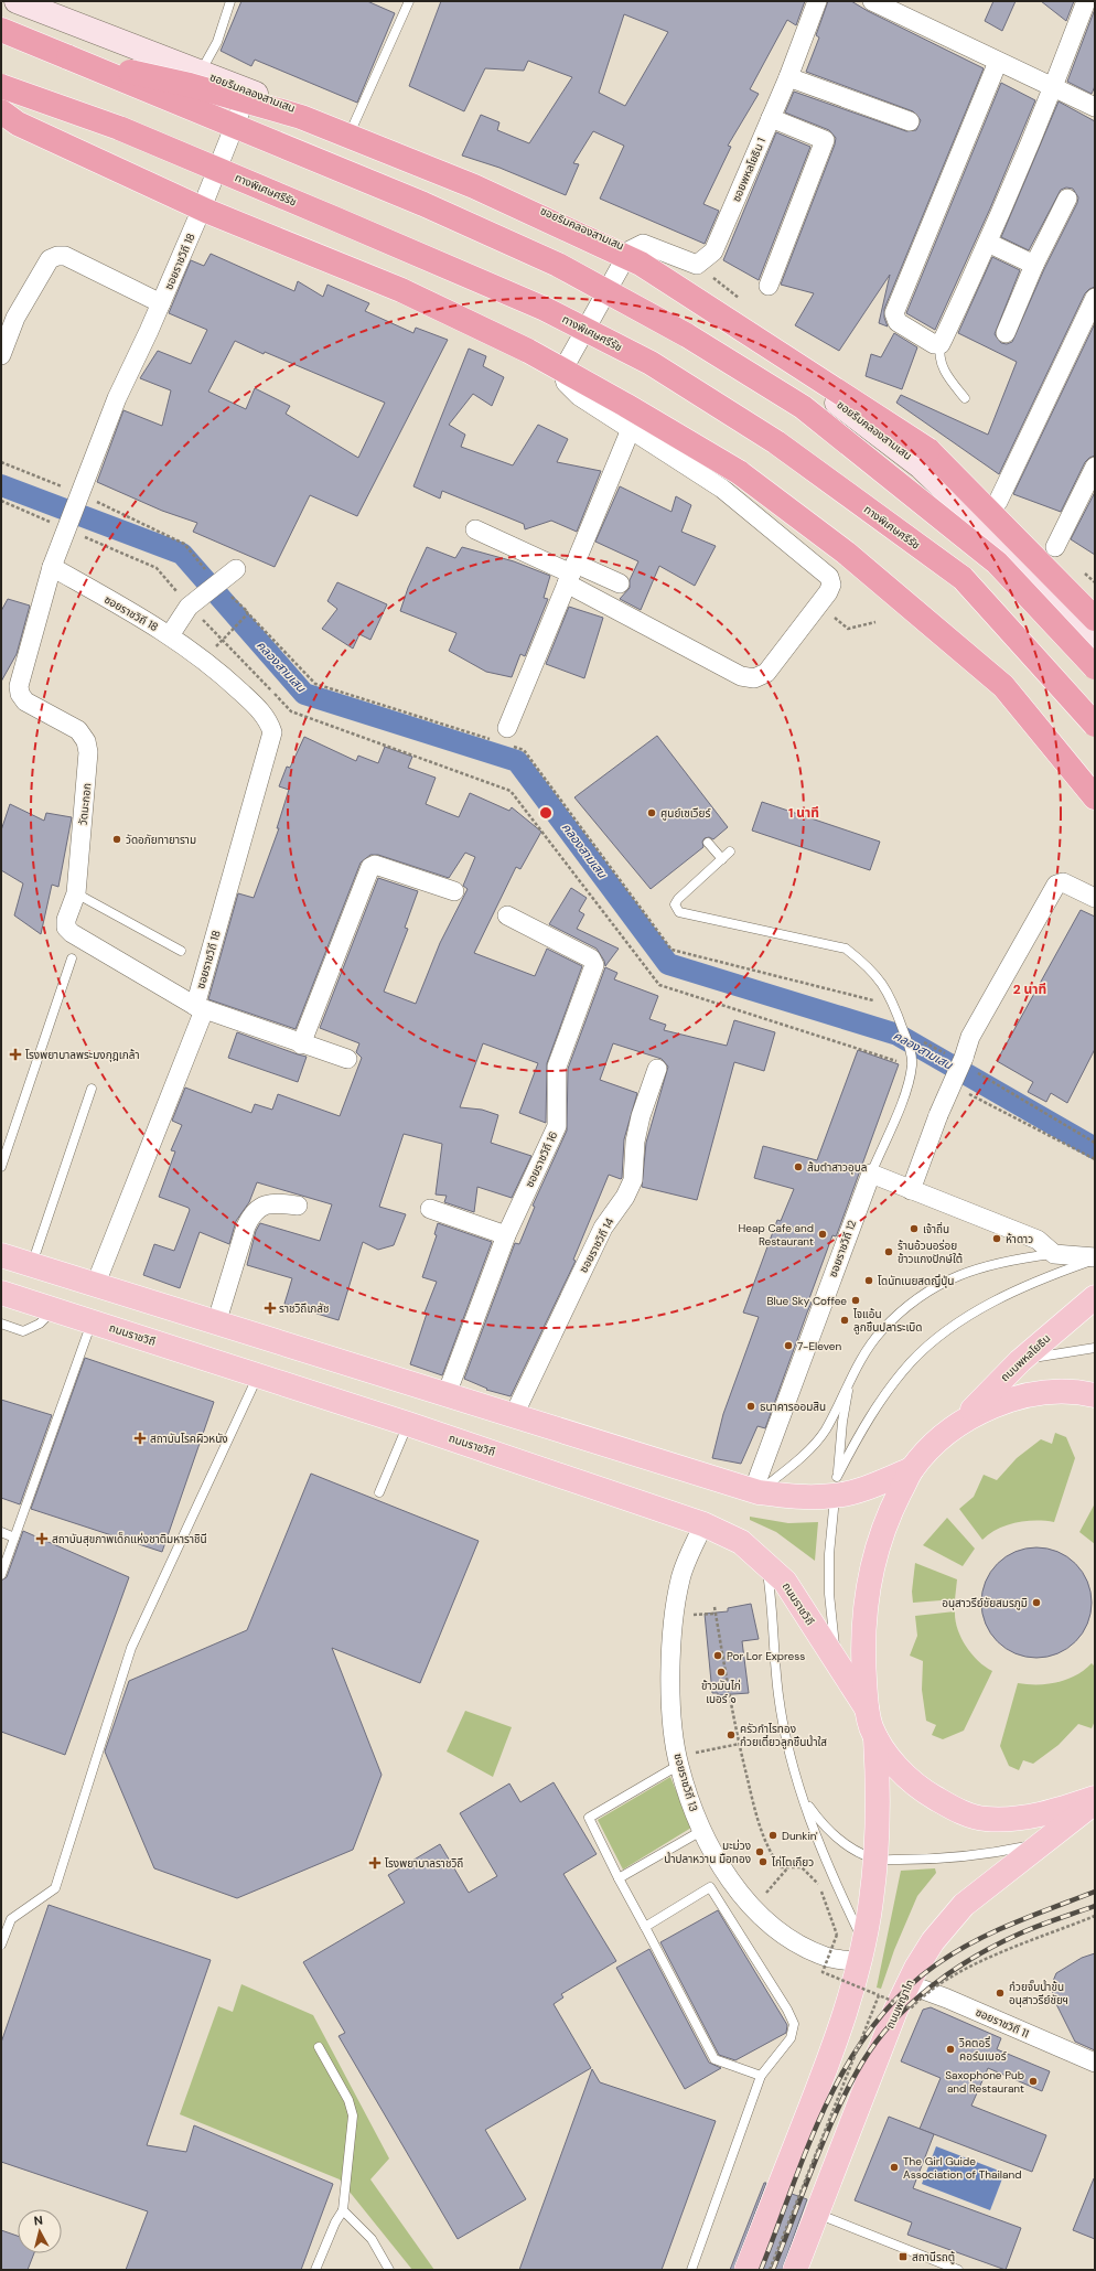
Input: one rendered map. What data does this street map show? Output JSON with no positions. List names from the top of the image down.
{
  "streets": {
    "highway": ["ทางพิเศษศรีรัช"],
    "main road": ["ถนนราชวิถี", "ถนนพหลโยธิน", "ถนนพญาไท"],
    "street": [
      "ซอยริมคลองสามเสน",
      "ซอยพหลโยธิน 1",
      "ซอยราชวิถี 18",
      "วัดมะกอก",
      "ซอยราชวิถี 16",
      "ซอยราชวิถี 14",
      "ซอยราชวิถี 12",
      "ซอยราชวิถี 13",
      "ซอยราชวิถี 11"
    ]
  },
  "crossings": [
    ["ซอยริมคลองสามเสน", "ซอยพหลโยธิน 1"],
    ["ซอยริมคลองสามเสน", "ซอยราชวิถี 18"],
    ["ซอยราชวิถี 18", "วัดมะกอก"],
    ["ถนนราชวิถี", "ซอยราชวิถี 13"],
    ["ถนนพญาไท", "ซอยราชวิถี 11"]
  ],
  "water": ["คลองสามเสน"],
  "places": {
    "other": [
      "ศูนย์เซเวียร์",
      "วัดอภัยทายาราม",
      "ส้มตำสาวอุบล",
      "เจ้าถิ่น",
      "Heap Cafe and Restaurant",
      "ห้าดาว",
      "ร้านอ้วนอร่อย ข้าวแกงปักษ์ใต้",
      "โดนัทเนยสดญี่ปุ่น",
      "Blue Sky Coffee",
      "ไจแอ้น ลูกชิ้นปลาระเบิด",
      "7-Eleven",
      "ธนาคารออมสิน",
      "อนุสาวรีย์ชัยสมรภูมิ",
      "Por Lor Express",
      "ข้าวมันไก่ เบอร์ ๑",
      "ครัวกำไรทอง ก๋วยเตี๋ยวลูกชิ้นน้ำใส",
      "Dunkin'",
      "มะม่วง น้ำปลาหวาน มือทอง",
      "ไก่โตเกียว",
      "ก๋วยจั๊บน้ำข้น อนุสาวรีย์ชัยฯ",
      "วิคตอรี่ คอร์นเนอร์",
      "Saxophone Pub and Restaurant",
      "The Girl Guide Association of Thailand"
    ],
    "health": [
      "โรงพยาบาลพระมงกุฎเกล้า",
      "ราชวิถีเภสัช",
      "สถาบันโรคผิวหนัง",
      "สถาบันสุขภาพเด็กแห่งชาติมหาราชินี",
      "โรงพยาบาลราชวิถี"
    ],
    "transit": ["สถานีรถตู้"]
  },
  "north": "top",
  "rings": ["1 นาที", "2 นาที"]
}
